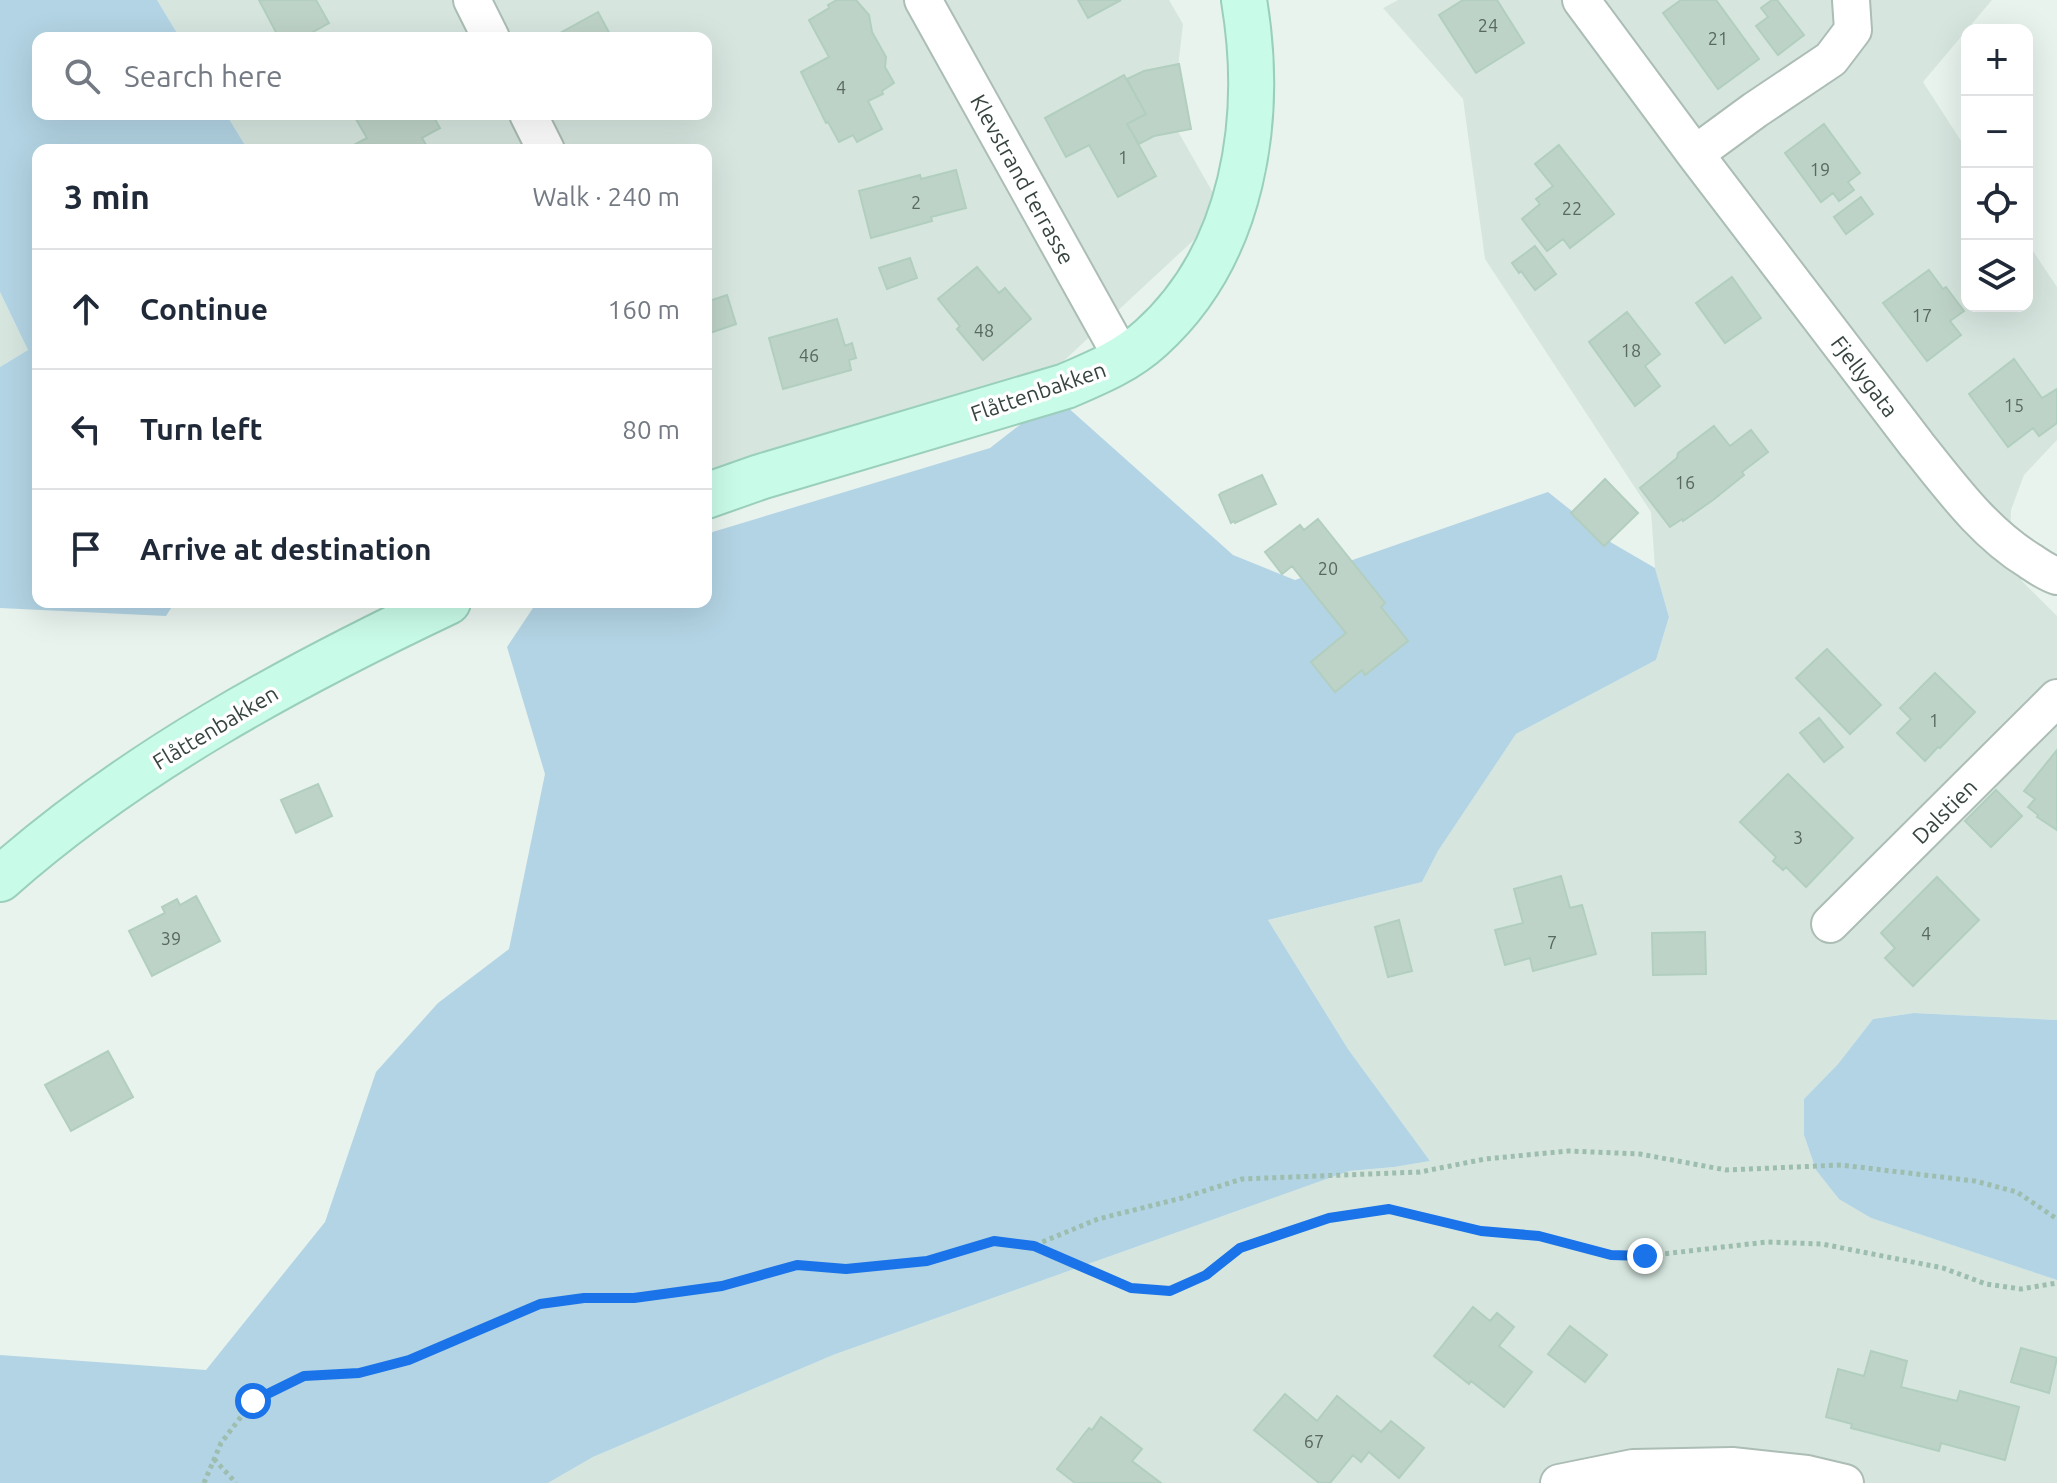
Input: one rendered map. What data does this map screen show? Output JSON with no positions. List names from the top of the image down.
{
  "streets": {
    "main road": ["Flåttenbakken"],
    "street": ["Klevstrand terrasse", "Fjellygata", "Dalstien"]
  },
  "crossings": [
    ["Klevstrand terrasse", "Flåttenbakken"]
  ],
  "house_numbers": [
    "24",
    "21",
    "4",
    "1",
    "19",
    "2",
    "22",
    "17",
    "48",
    "18",
    "46",
    "15",
    "16",
    "20",
    "1",
    "3",
    "4",
    "39",
    "7",
    "67"
  ],
  "page": {
    "map_buttons": ["+", "−"],
    "search": "Search here",
    "heading": ["3 min", "Walk · 240 m"],
    "list": [
      ["Continue", "160 m"],
      ["Turn left", "80 m"],
      "Arrive at destination"
    ]
  }
}
